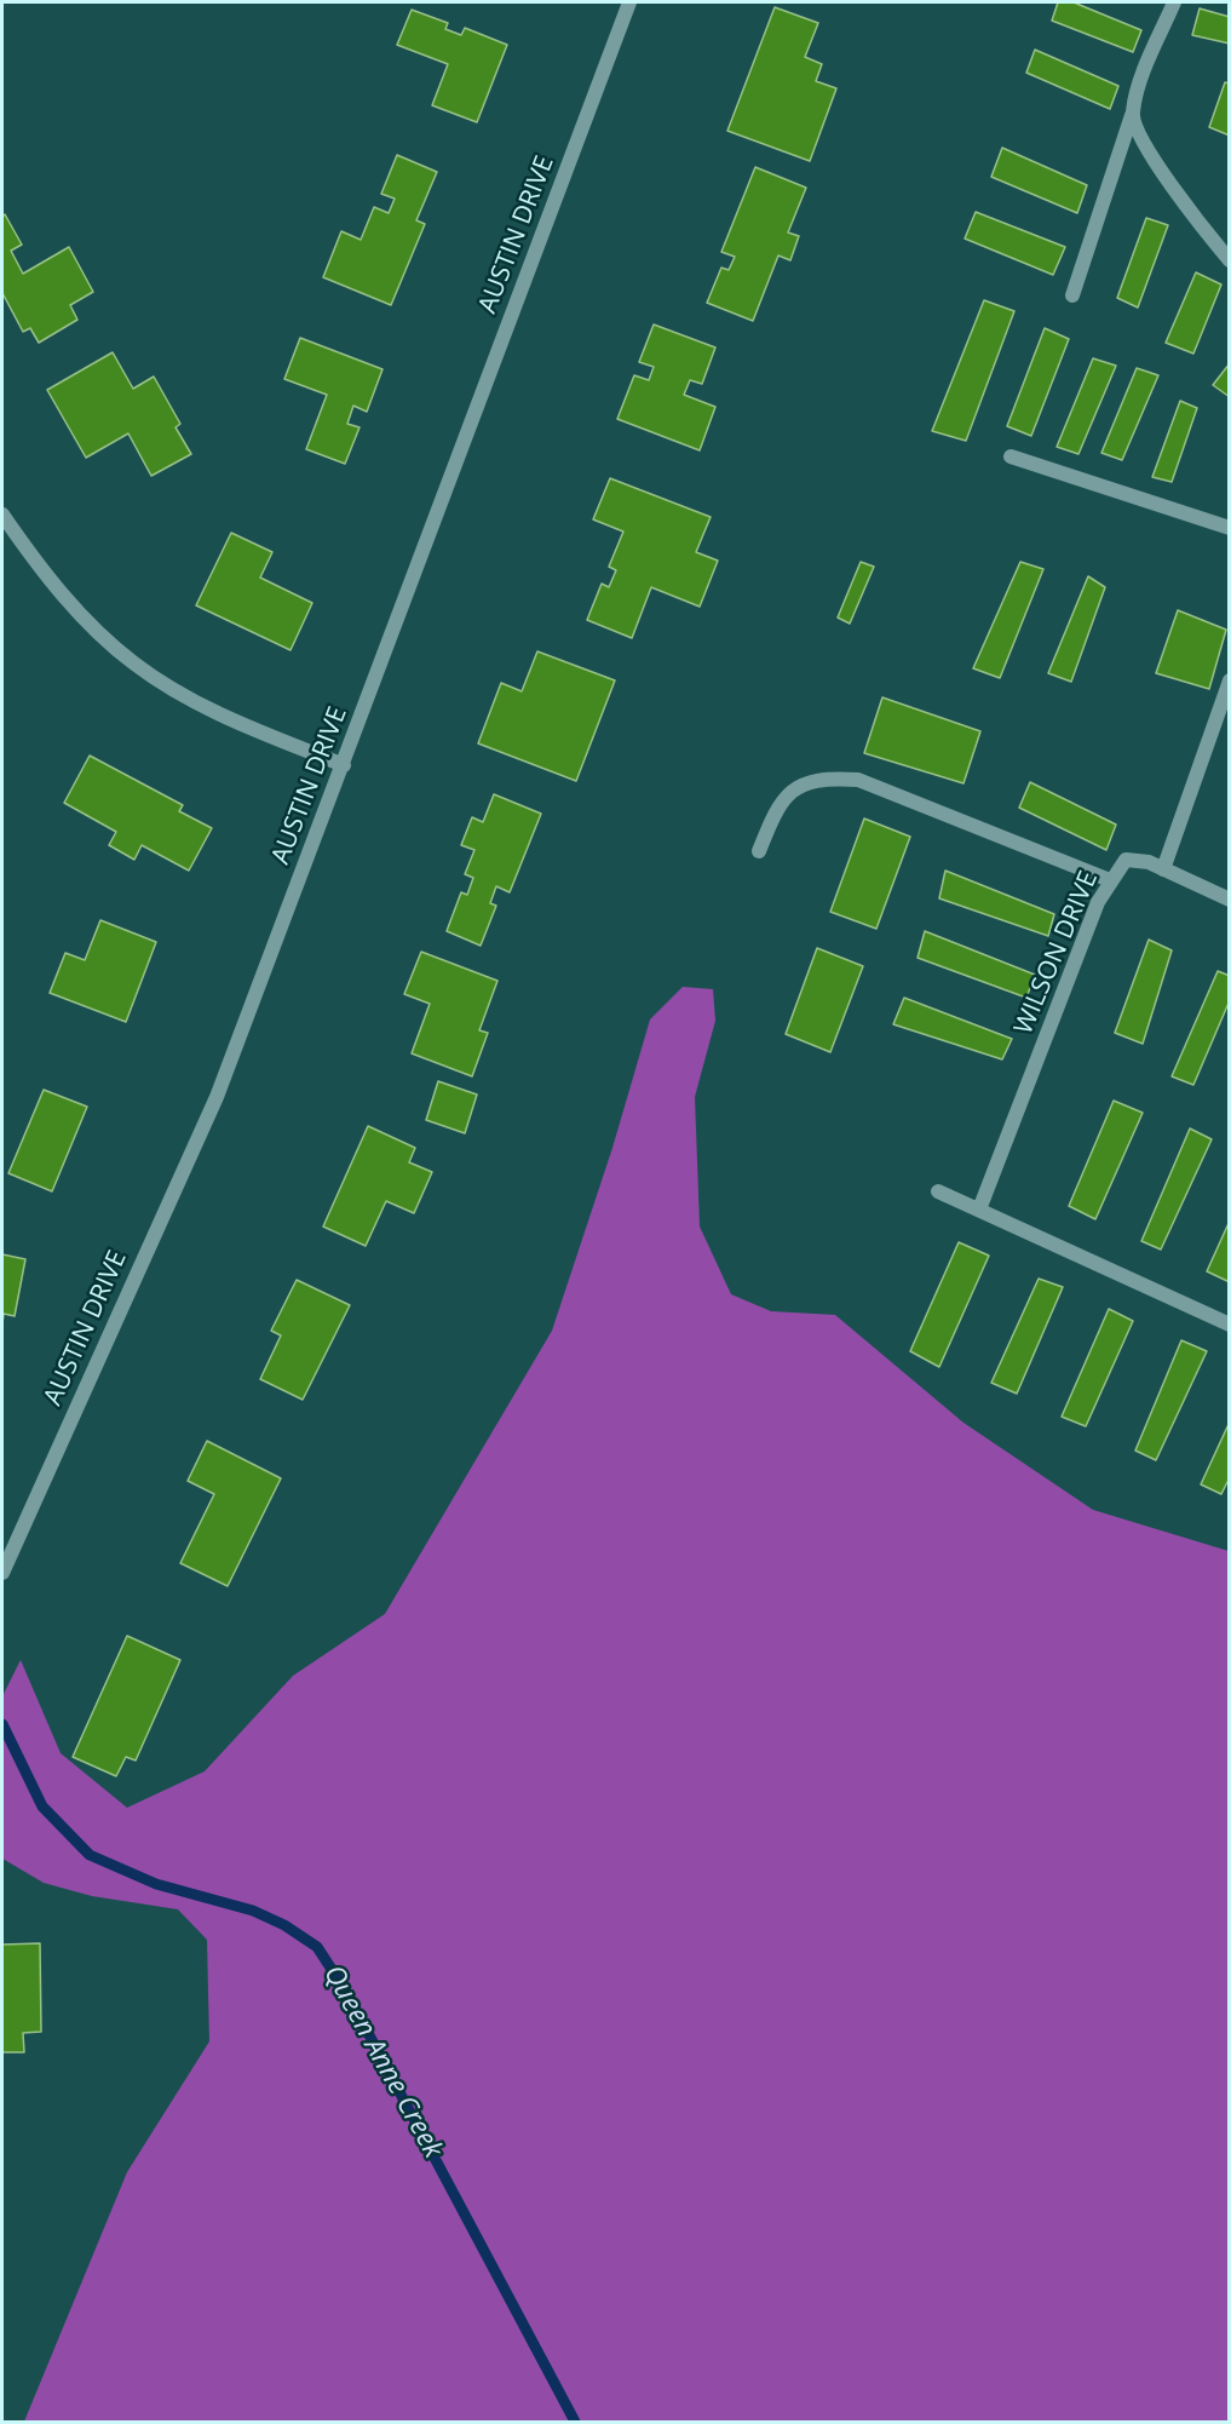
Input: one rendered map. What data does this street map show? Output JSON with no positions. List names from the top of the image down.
{
  "streets": {
    "street": ["AUSTIN DRIVE", "WILSON DRIVE"]
  },
  "water": ["Queen Anne Creek"]
}
